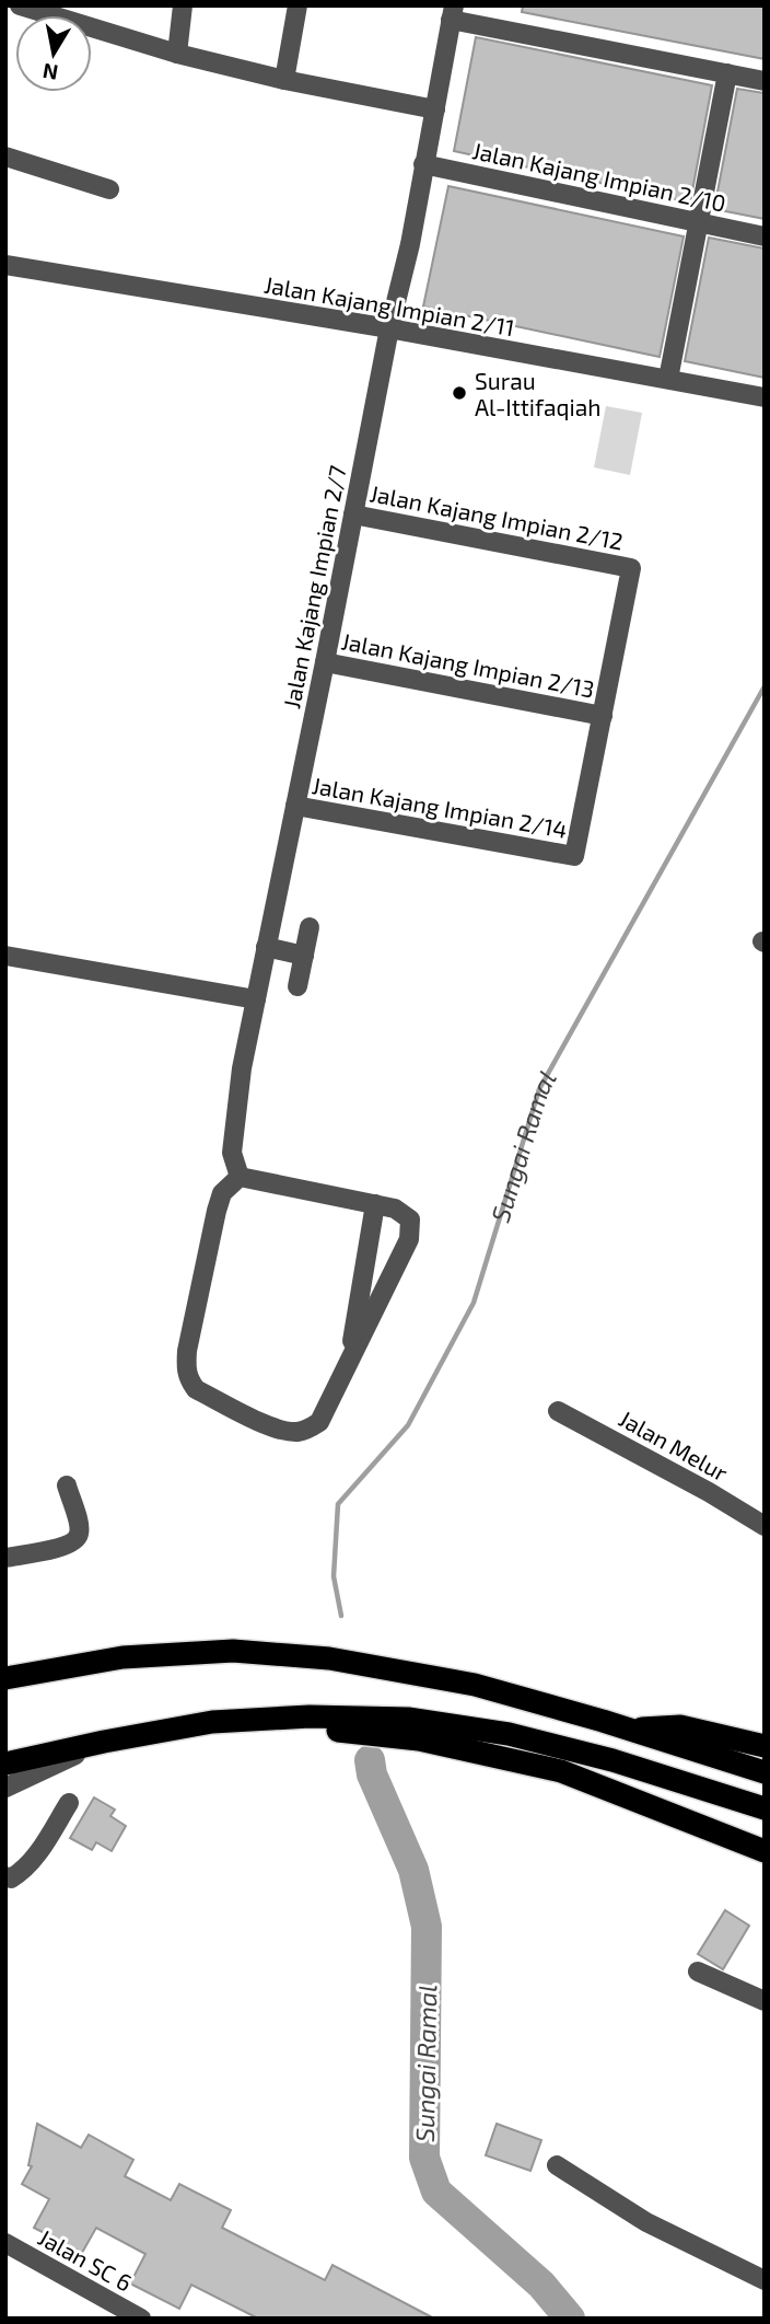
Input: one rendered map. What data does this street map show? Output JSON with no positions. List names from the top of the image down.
{
  "streets": {
    "street": [
      "Jalan Kajang Impian 2/10",
      "Jalan Kajang Impian 2/11",
      "Jalan Kajang Impian 2/12",
      "Jalan Kajang Impian 2/7",
      "Jalan Kajang Impian 2/13",
      "Jalan Kajang Impian 2/14",
      "Jalan Melur",
      "Jalan SC 6"
    ]
  },
  "crossings": [
    ["Jalan Kajang Impian 2/10", "Jalan Kajang Impian 2/7"],
    ["Jalan Kajang Impian 2/11", "Jalan Kajang Impian 2/7"],
    ["Jalan Kajang Impian 2/12", "Jalan Kajang Impian 2/7"],
    ["Jalan Kajang Impian 2/12", "Jalan Kajang Impian 2/13"],
    ["Jalan Kajang Impian 2/12", "Jalan Kajang Impian 2/14"],
    ["Jalan Kajang Impian 2/7", "Jalan Kajang Impian 2/13"],
    ["Jalan Kajang Impian 2/7", "Jalan Kajang Impian 2/14"],
    ["Jalan Kajang Impian 2/13", "Jalan Kajang Impian 2/14"]
  ],
  "water": ["Sungai Ramal"],
  "places": ["Surau Al-Ittifaqiah"],
  "north": "bottom"
}
